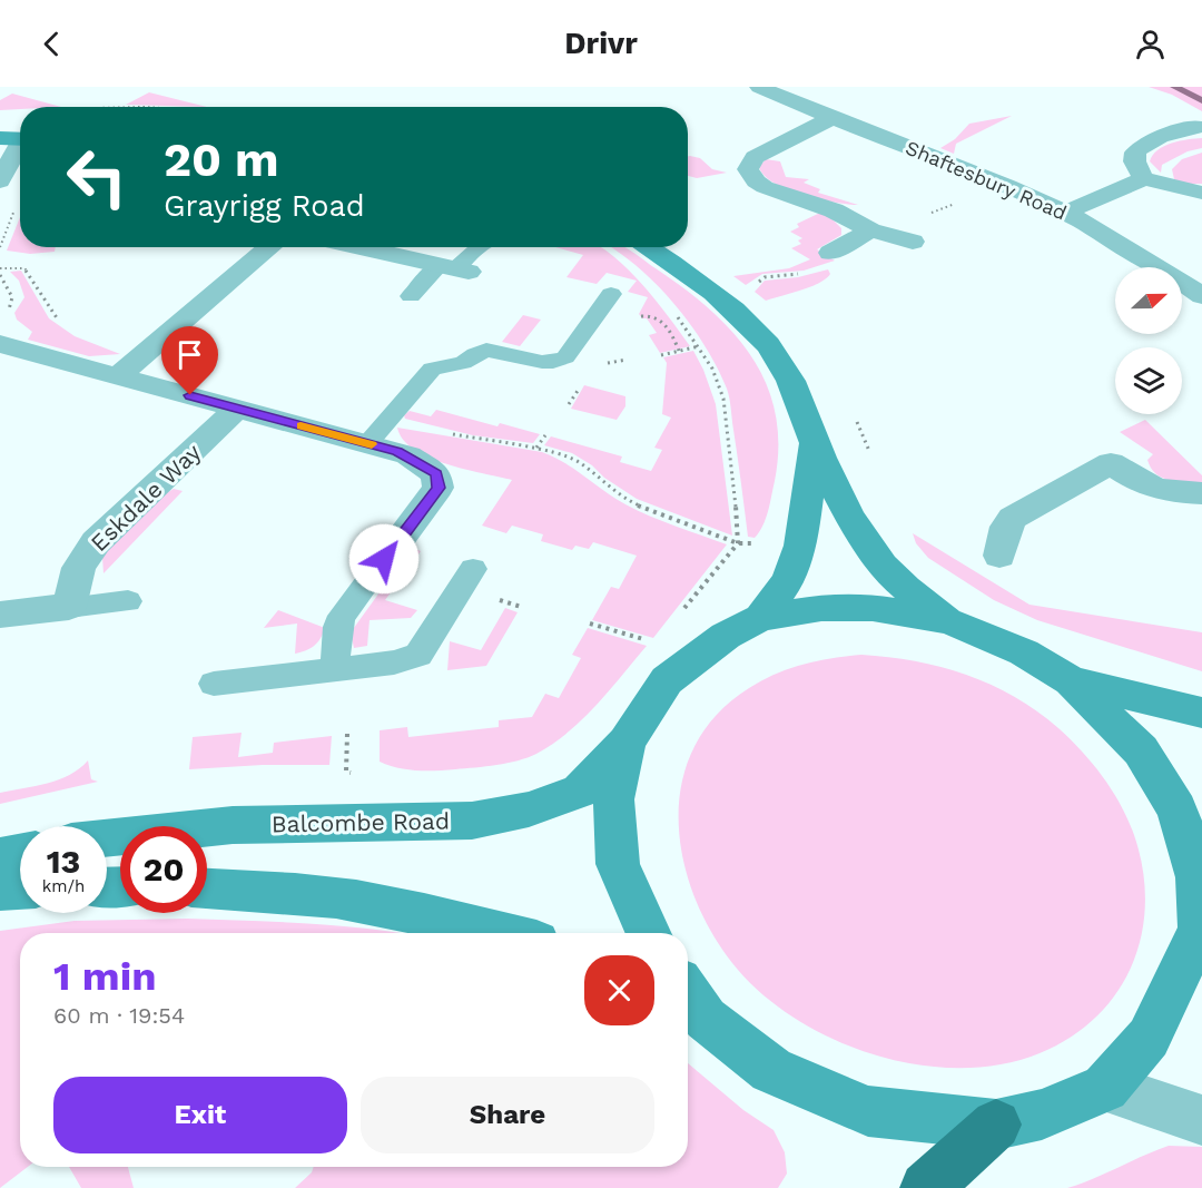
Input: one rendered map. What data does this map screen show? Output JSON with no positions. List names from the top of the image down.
{
  "streets": {
    "main road": ["Balcombe Road"],
    "street": ["Shaftesbury Road", "Eskdale Way"]
  },
  "north": "right",
  "page": {
    "header": "Drivr",
    "turn": ["20 m", "Grayrigg Road"],
    "speed": "13 km/h",
    "limit": "20",
    "heading": ["1 min", "60 m · 19:54"],
    "buttons": ["Exit", "Share"]
  }
}
